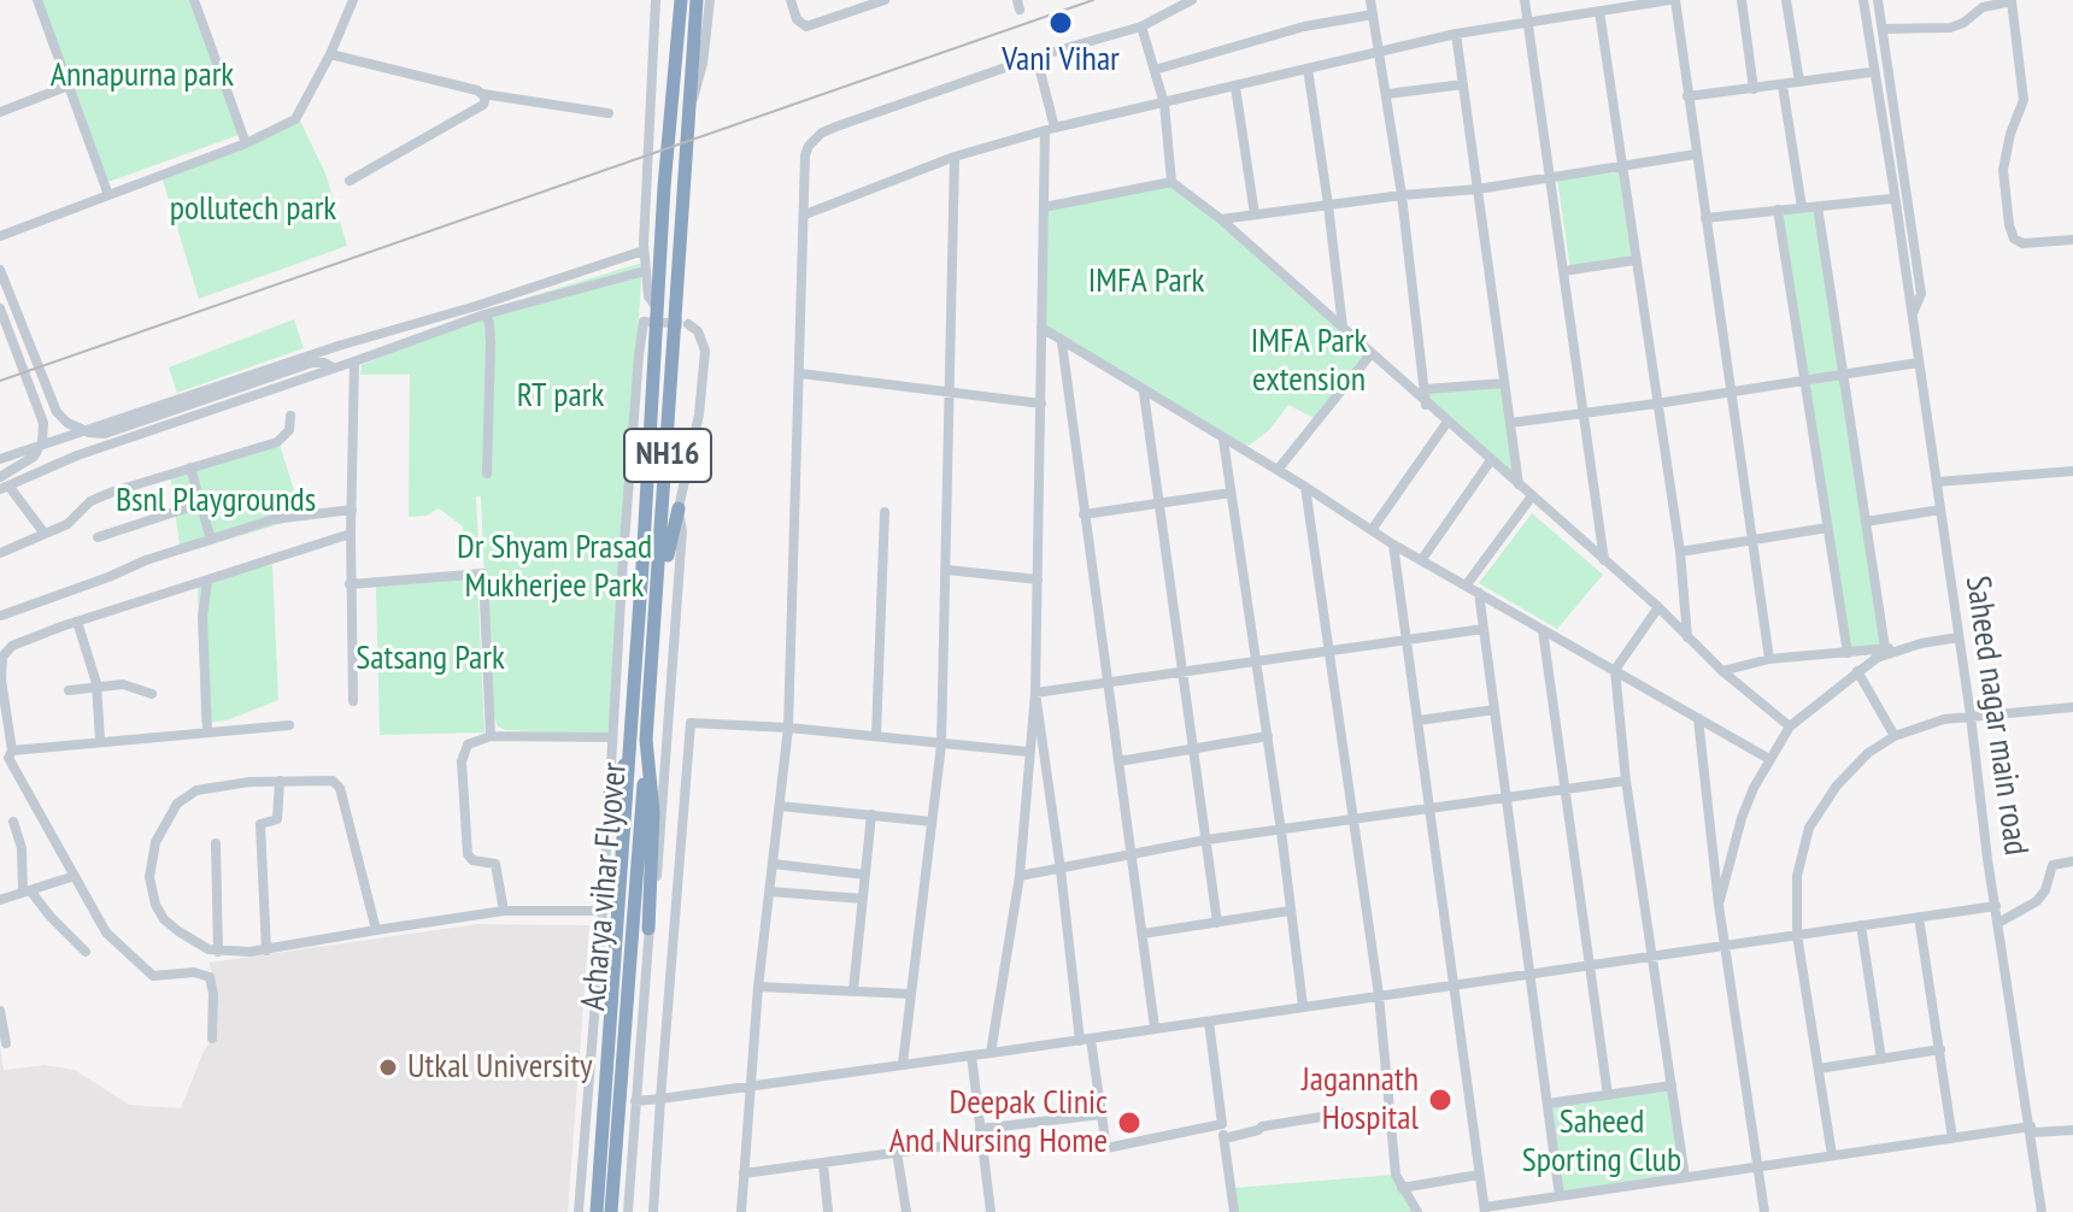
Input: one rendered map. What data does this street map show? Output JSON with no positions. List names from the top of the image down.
{
  "streets": {
    "highway": ["NH16", "Acharya vihar Flyover"],
    "street": ["Saheed nagar main road"]
  },
  "crossings": [
    ["NH16", "Acharya vihar Flyover"]
  ],
  "parks": [
    "Annapurna park",
    "pollutech park",
    "IMFA Park",
    "IMFA Park extension",
    "RT park",
    "Bsnl Playgrounds",
    "Dr Shyam Prasad Mukherjee Park",
    "Satsang Park",
    "Saheed Sporting Club"
  ],
  "places": [
    "Vani Vihar",
    "Utkal University",
    "Jagannath Hospital",
    "Deepak Clinic And Nursing Home"
  ]
}
